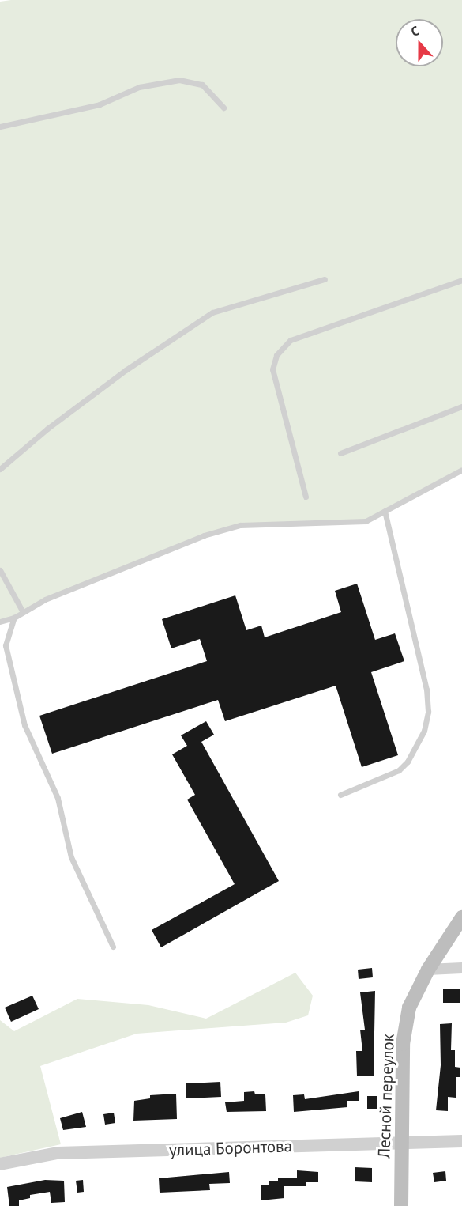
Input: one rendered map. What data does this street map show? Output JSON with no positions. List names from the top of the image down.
{
  "streets": {
    "main road": ["Лесной переулок"],
    "street": ["улица Боронтова"]
  },
  "crossings": [
    ["Лесной переулок", "улица Боронтова"]
  ],
  "north": "top"
}
